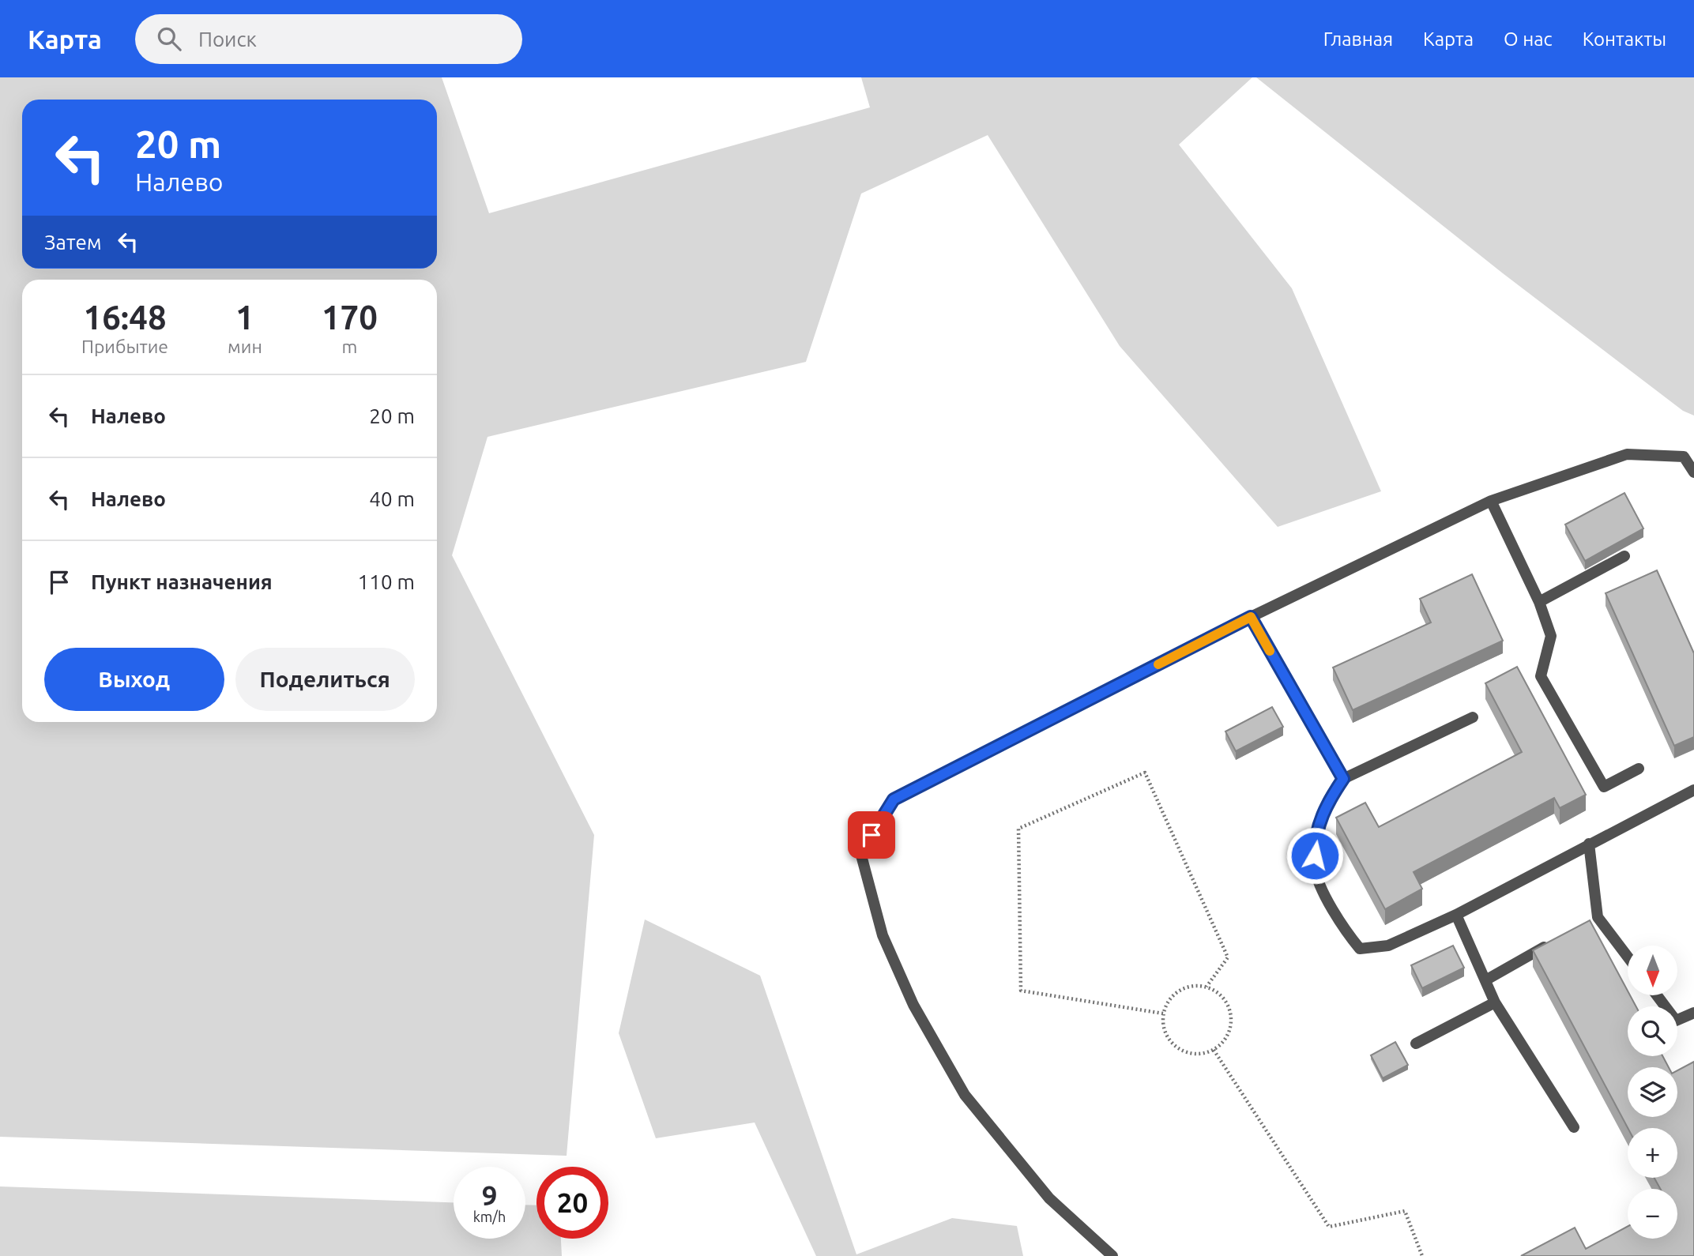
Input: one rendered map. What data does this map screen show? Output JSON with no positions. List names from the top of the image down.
{
  "north": "bottom",
  "page": {
    "header": "Карта",
    "search": "Поиск",
    "nav": [
      "Главная",
      "Карта",
      "О нас",
      "Контакты"
    ],
    "turn": ["20 m", "Налево"],
    "then": "Затем",
    "eta": [
      "16:48",
      "Прибытие",
      "1",
      "мин",
      "170",
      "m"
    ],
    "list": [
      {
        "name": "Налево",
        "value": "20 m"
      },
      {
        "name": "Налево",
        "value": "40 m"
      },
      {
        "name": "Пункт назначения",
        "value": "110 m"
      }
    ],
    "buttons": ["Выход", "Поделиться"],
    "map_buttons": ["+", "−"],
    "speed": "9 km/h",
    "limit": "20"
  }
}
